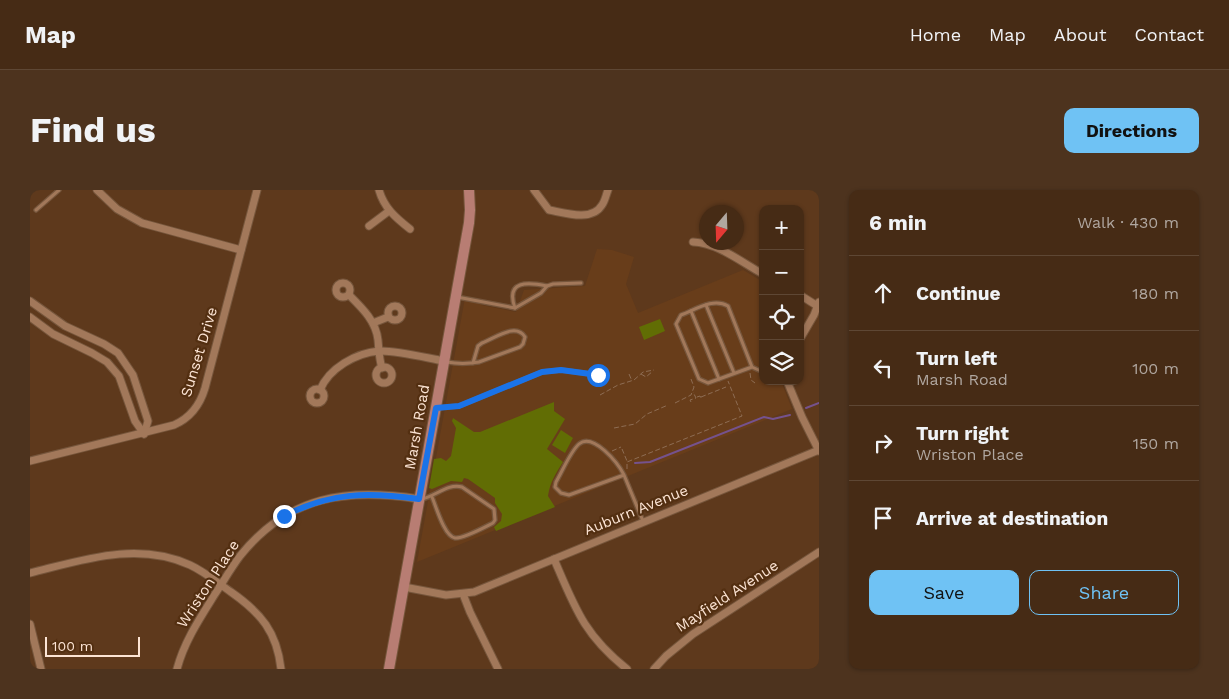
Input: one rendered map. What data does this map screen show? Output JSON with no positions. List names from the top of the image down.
{
  "streets": {
    "street": [
      "Sunset Drive",
      "Marsh Road",
      "Auburn Avenue",
      "Wriston Place",
      "Mayfield Avenue"
    ]
  },
  "crossings": [
    ["Marsh Road", "Auburn Avenue"],
    ["Marsh Road", "Wriston Place"]
  ],
  "scale_bar": "100 m",
  "north": "bottom",
  "page": {
    "header": "Map",
    "nav": [
      "Home",
      "Map",
      "About",
      "Contact"
    ],
    "buttons": [
      "Directions",
      ["Save", "Share"]
    ],
    "title": "Find us",
    "heading": ["6 min", "Walk · 430 m"],
    "map_buttons": ["+", "−"],
    "list": [
      ["Continue", "180 m"],
      ["Turn left", "Marsh Road", "100 m"],
      ["Turn right", "Wriston Place", "150 m"],
      "Arrive at destination"
    ],
    "scale": "100 m"
  }
}
